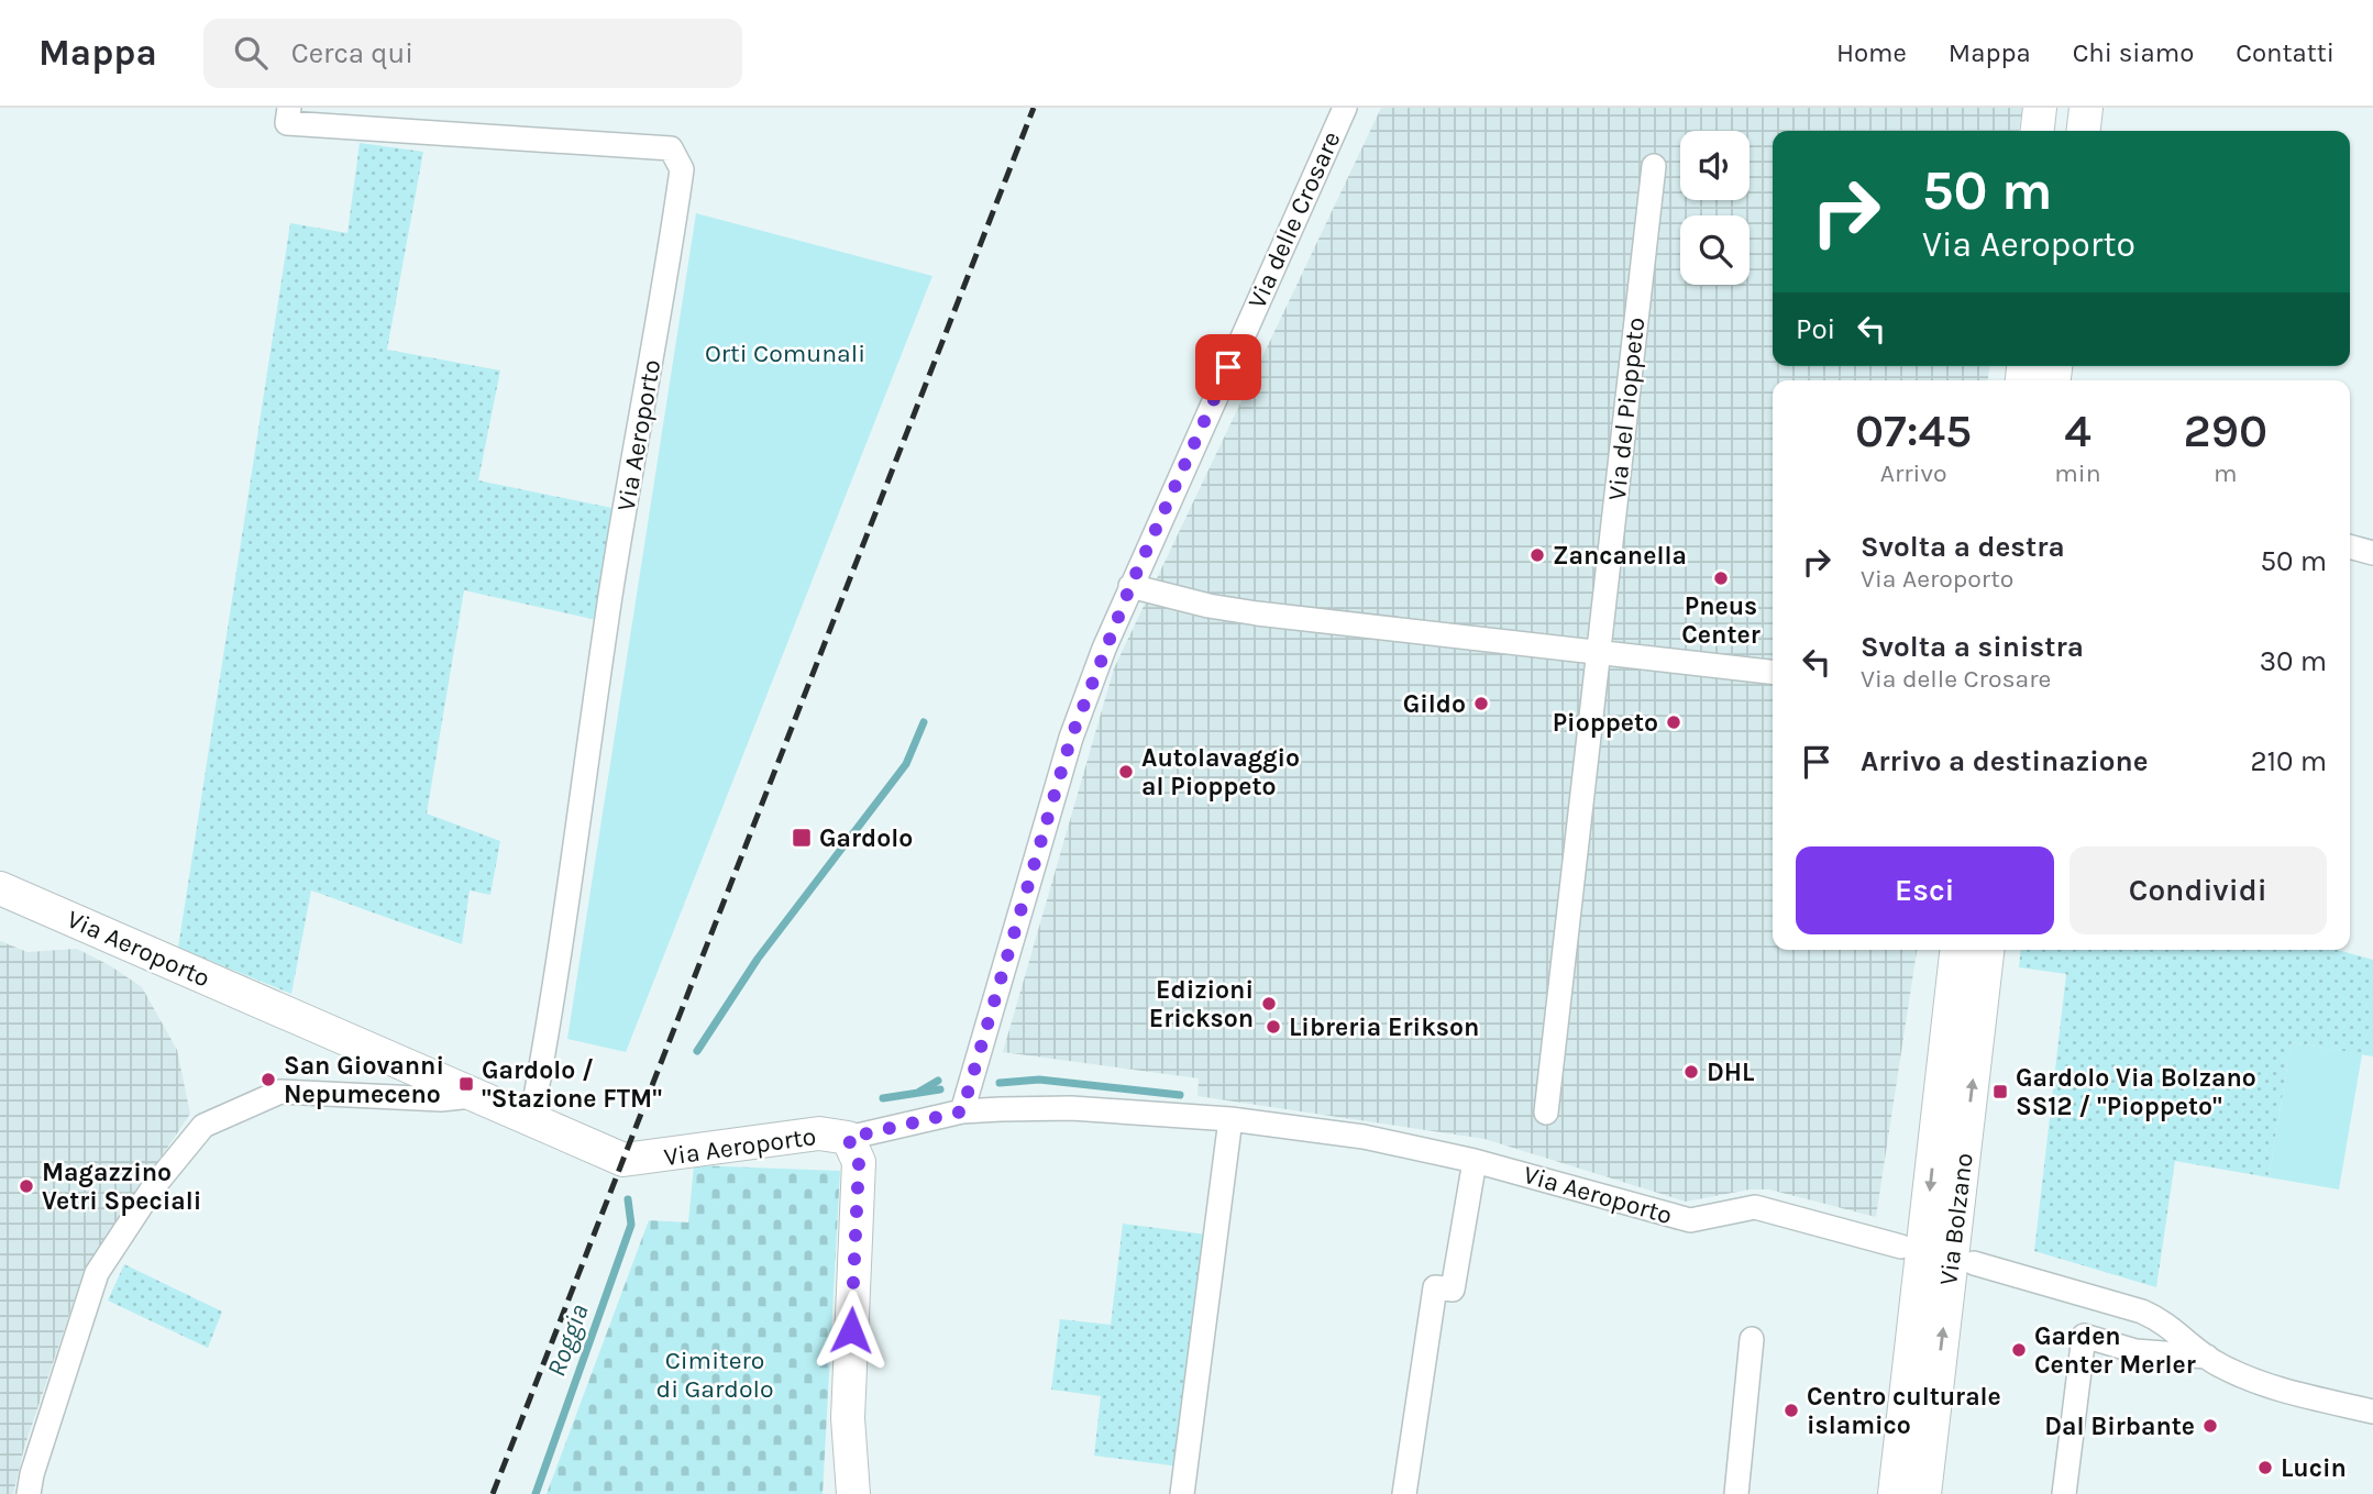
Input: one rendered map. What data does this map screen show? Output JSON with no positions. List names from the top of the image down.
{
  "streets": {
    "main road": ["Via Aeroporto", "Via Bolzano"],
    "street": ["Via delle Crosare", "Via del Pioppeto"]
  },
  "crossings": [
    ["Via delle Crosare", "Via Aeroporto"]
  ],
  "water": ["Roggia"],
  "parks": ["Orti Comunali", "Cimitero di Gardolo"],
  "places": {
    "other": [
      "Zancanella",
      "Pneus Center",
      "Gildo",
      "Pioppeto",
      "Autolavaggio al Pioppeto",
      "Edizioni Erickson",
      "Libreria Erikson",
      "DHL",
      "San Giovanni Nepumeceno",
      "Magazzino Vetri Speciali",
      "Garden Center Merler",
      "Centro culturale islamico",
      "Dal Birbante",
      "Lucin"
    ],
    "transit": ["Gardolo", "Gardolo / \"Stazione FTM\"", "Gardolo Via Bolzano SS12 / \"Pioppeto\""]
  },
  "page": {
    "header": "Mappa",
    "search": "Cerca qui",
    "nav": [
      "Home",
      "Mappa",
      "Chi siamo",
      "Contatti"
    ],
    "turn": ["50 m", "Via Aeroporto"],
    "then": "Poi",
    "eta": [
      "07:45",
      "Arrivo",
      "4",
      "min",
      "290",
      "m"
    ],
    "list": [
      {
        "name": "Svolta a destra",
        "note": "Via Aeroporto",
        "value": "50 m"
      },
      {
        "name": "Svolta a sinistra",
        "note": "Via delle Crosare",
        "value": "30 m"
      },
      {
        "name": "Arrivo a destinazione",
        "value": "210 m"
      }
    ],
    "buttons": ["Esci", "Condividi"]
  }
}
